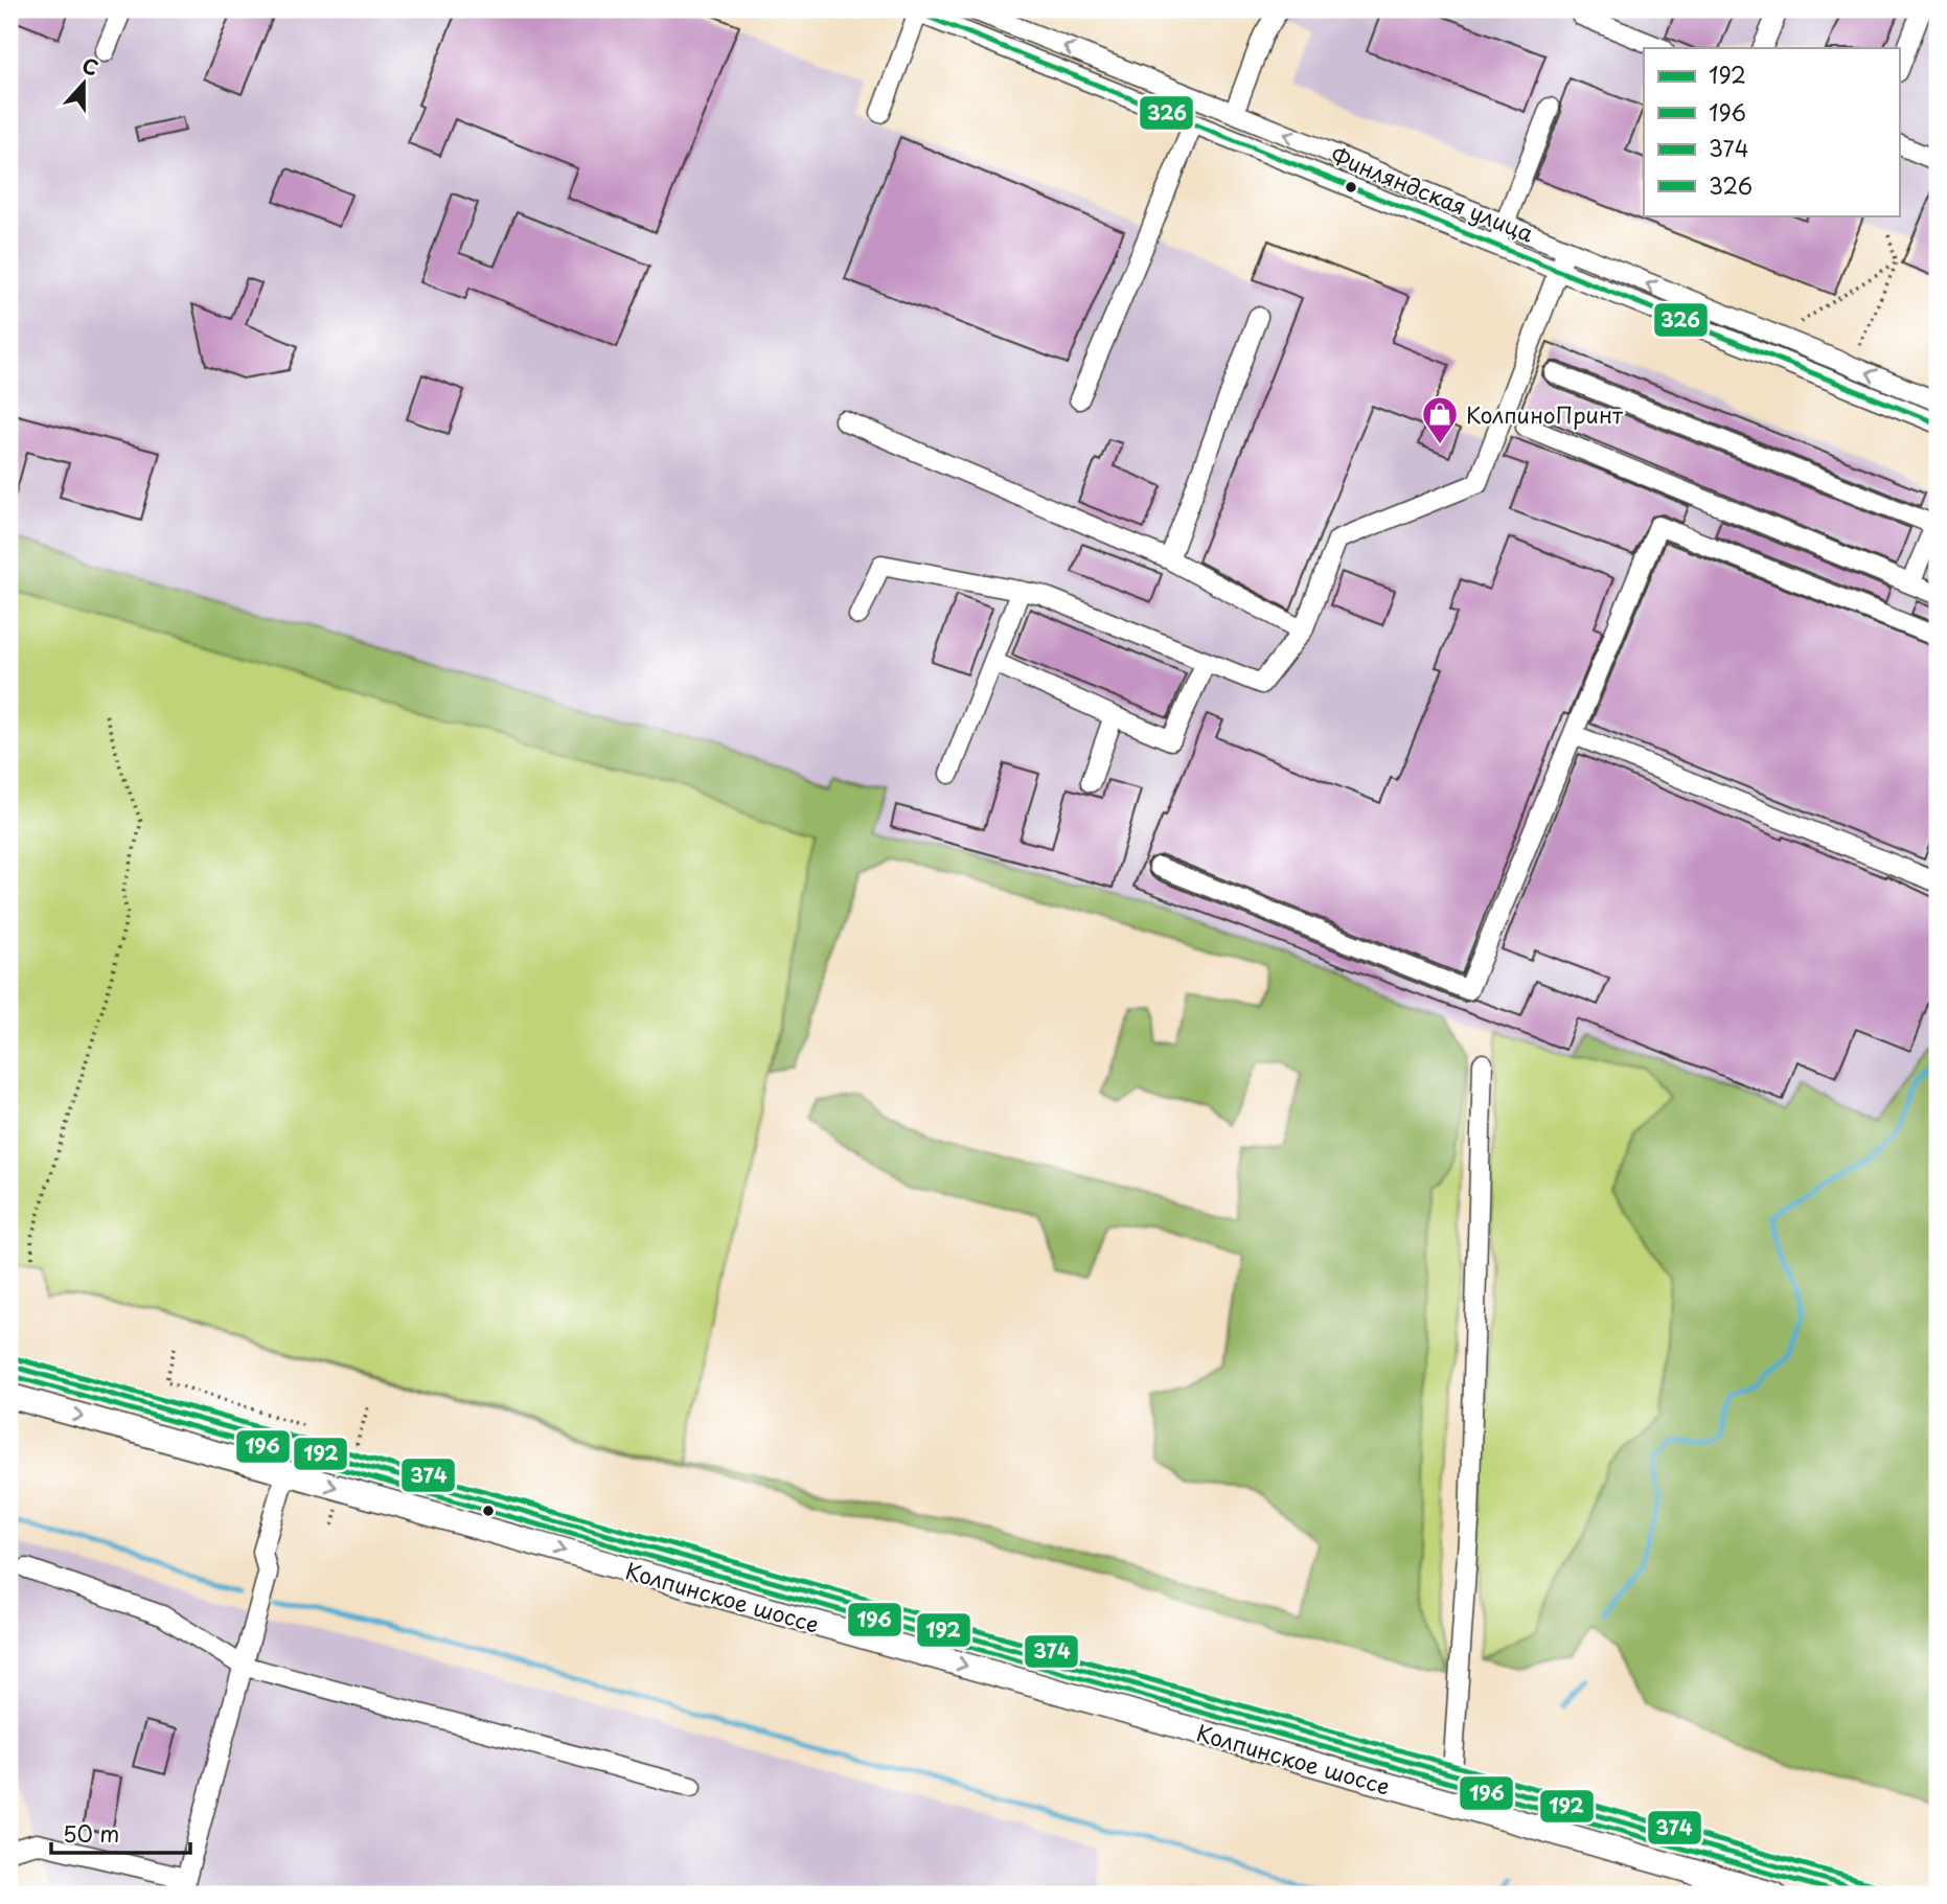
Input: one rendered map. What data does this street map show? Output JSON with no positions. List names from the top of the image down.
{
  "streets": {
    "main road": ["Колпинское шоссе"],
    "street": ["Финляндская улица"]
  },
  "places": {
    "shop": ["КолпиноПринт"]
  },
  "lines": [
    "transit line 326",
    "transit line 374",
    "transit line 192",
    "transit line 196"
  ],
  "legend": [
    "192",
    "196",
    "374",
    "326"
  ],
  "scale_bar": "50 m",
  "north": "top"
}
